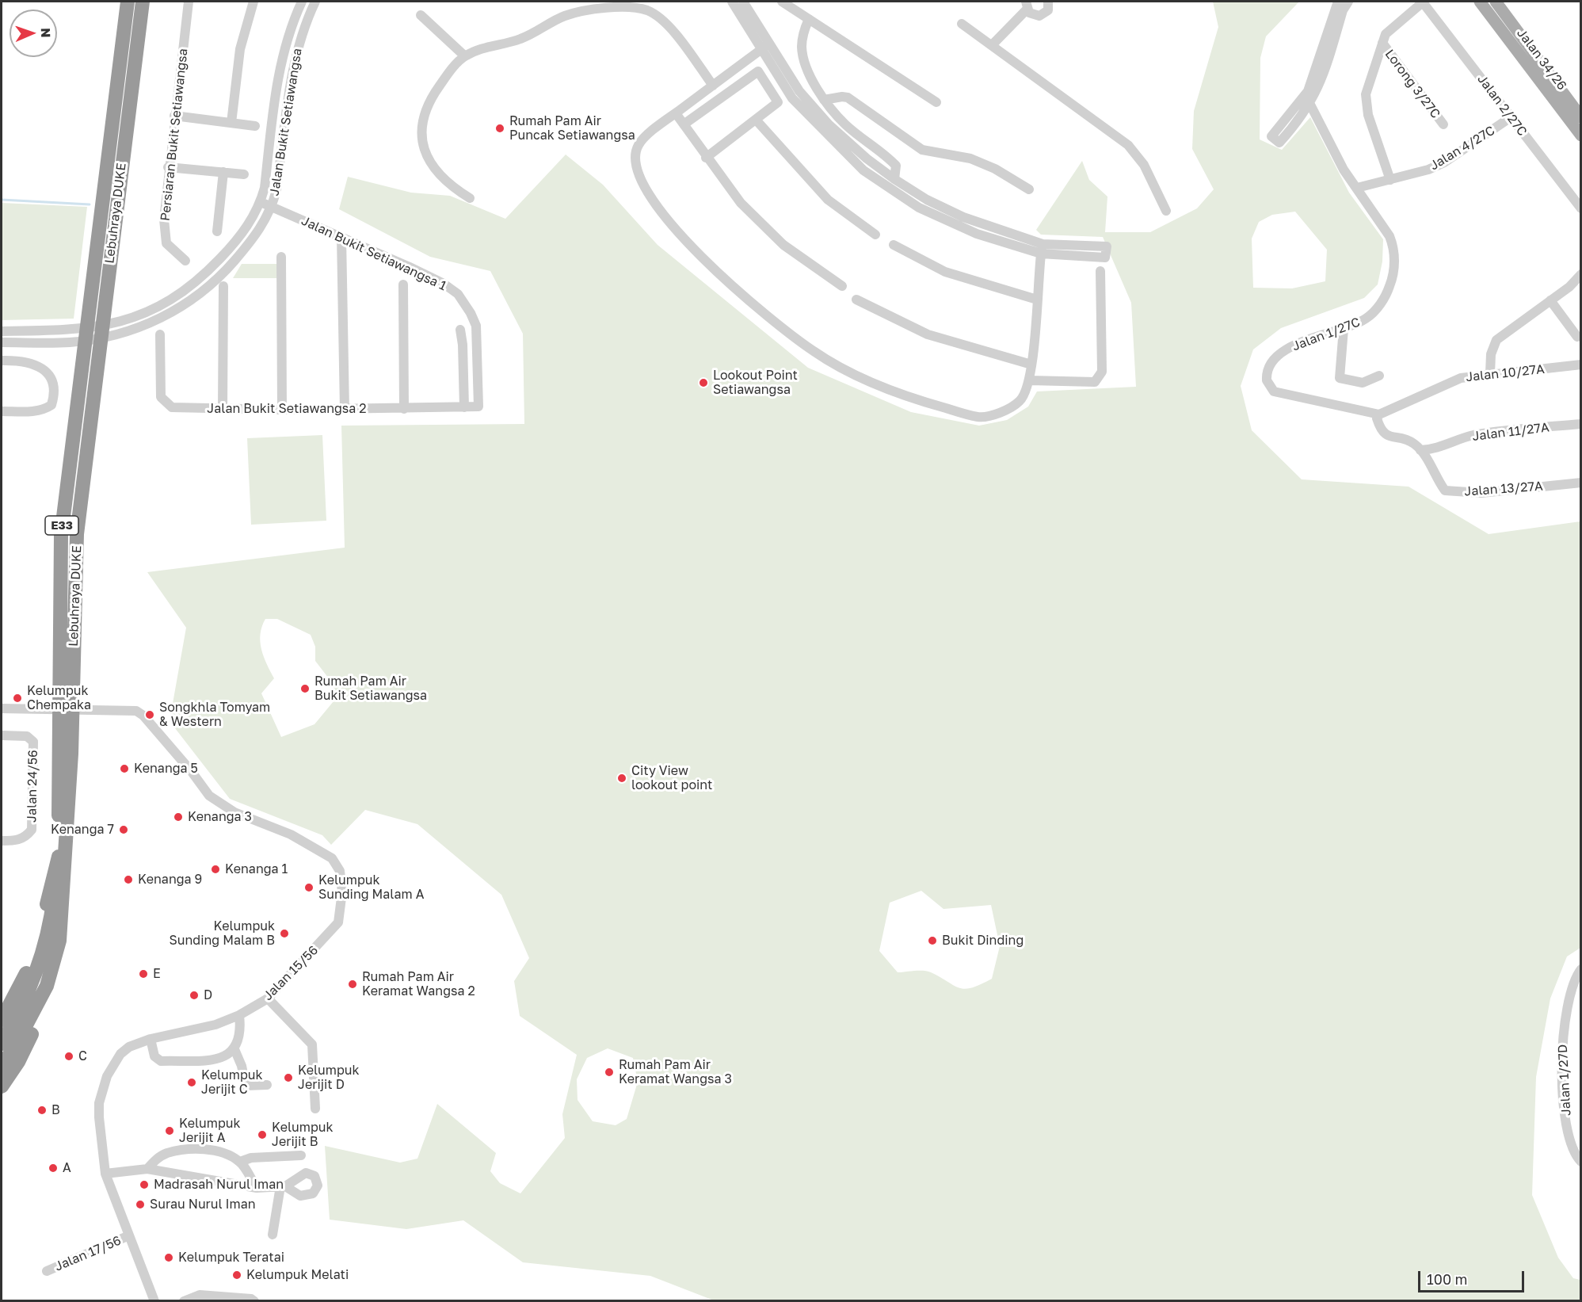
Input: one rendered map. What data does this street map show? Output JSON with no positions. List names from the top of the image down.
{
  "streets": {
    "highway": ["Lebuhraya DUKE", "E33"],
    "main road": ["Jalan 34/26"],
    "street": [
      "Lorong 3/27C",
      "Jalan 2/27C",
      "Jalan Bukit Setiawangsa",
      "Persiaran Bukit Setiawangsa",
      "Jalan 4/27C",
      "Jalan Bukit Setiawangsa 1",
      "Jalan 1/27C",
      "Jalan 10/27A",
      "Jalan Bukit Setiawangsa 2",
      "Jalan 11/27A",
      "Jalan 13/27A",
      "Jalan 24/56",
      "Jalan 15/56",
      "Jalan 1/27D",
      "Jalan 17/56"
    ]
  },
  "crossings": [
    ["Jalan 2/27C", "Jalan 4/27C"],
    ["Jalan Bukit Setiawangsa", "Jalan Bukit Setiawangsa 1"],
    ["Jalan 4/27C", "Jalan 1/27C"],
    ["Jalan Bukit Setiawangsa 1", "Jalan Bukit Setiawangsa 2"],
    ["Jalan 1/27C", "Jalan 10/27A"],
    ["Jalan 11/27A", "Jalan 13/27A"],
    ["Jalan 15/56", "Jalan 17/56"]
  ],
  "places": [
    "Rumah Pam Air Puncak Setiawangsa",
    "Lookout Point Setiawangsa",
    "Rumah Pam Air Bukit Setiawangsa",
    "Kelumpuk Chempaka",
    "Songkhla Tomyam & Western",
    "Kenanga 5",
    "City View lookout point",
    "Kenanga 3",
    "Kenanga 7",
    "Kenanga 1",
    "Kenanga 9",
    "Kelumpuk Sunding Malam A",
    "Kelumpuk Sunding Malam B",
    "Bukit Dinding",
    "E",
    "Rumah Pam Air Keramat Wangsa 2",
    "D",
    "C",
    "Rumah Pam Air Keramat Wangsa 3",
    "Kelumpuk Jerijit D",
    "Kelumpuk Jerijit C",
    "B",
    "Kelumpuk Jerijit A",
    "Kelumpuk Jerijit B",
    "A",
    "Madrasah Nurul Iman",
    "Surau Nurul Iman",
    "Kelumpuk Teratai",
    "Kelumpuk Melati"
  ],
  "scale_bar": "100 m",
  "north": "right"
}
